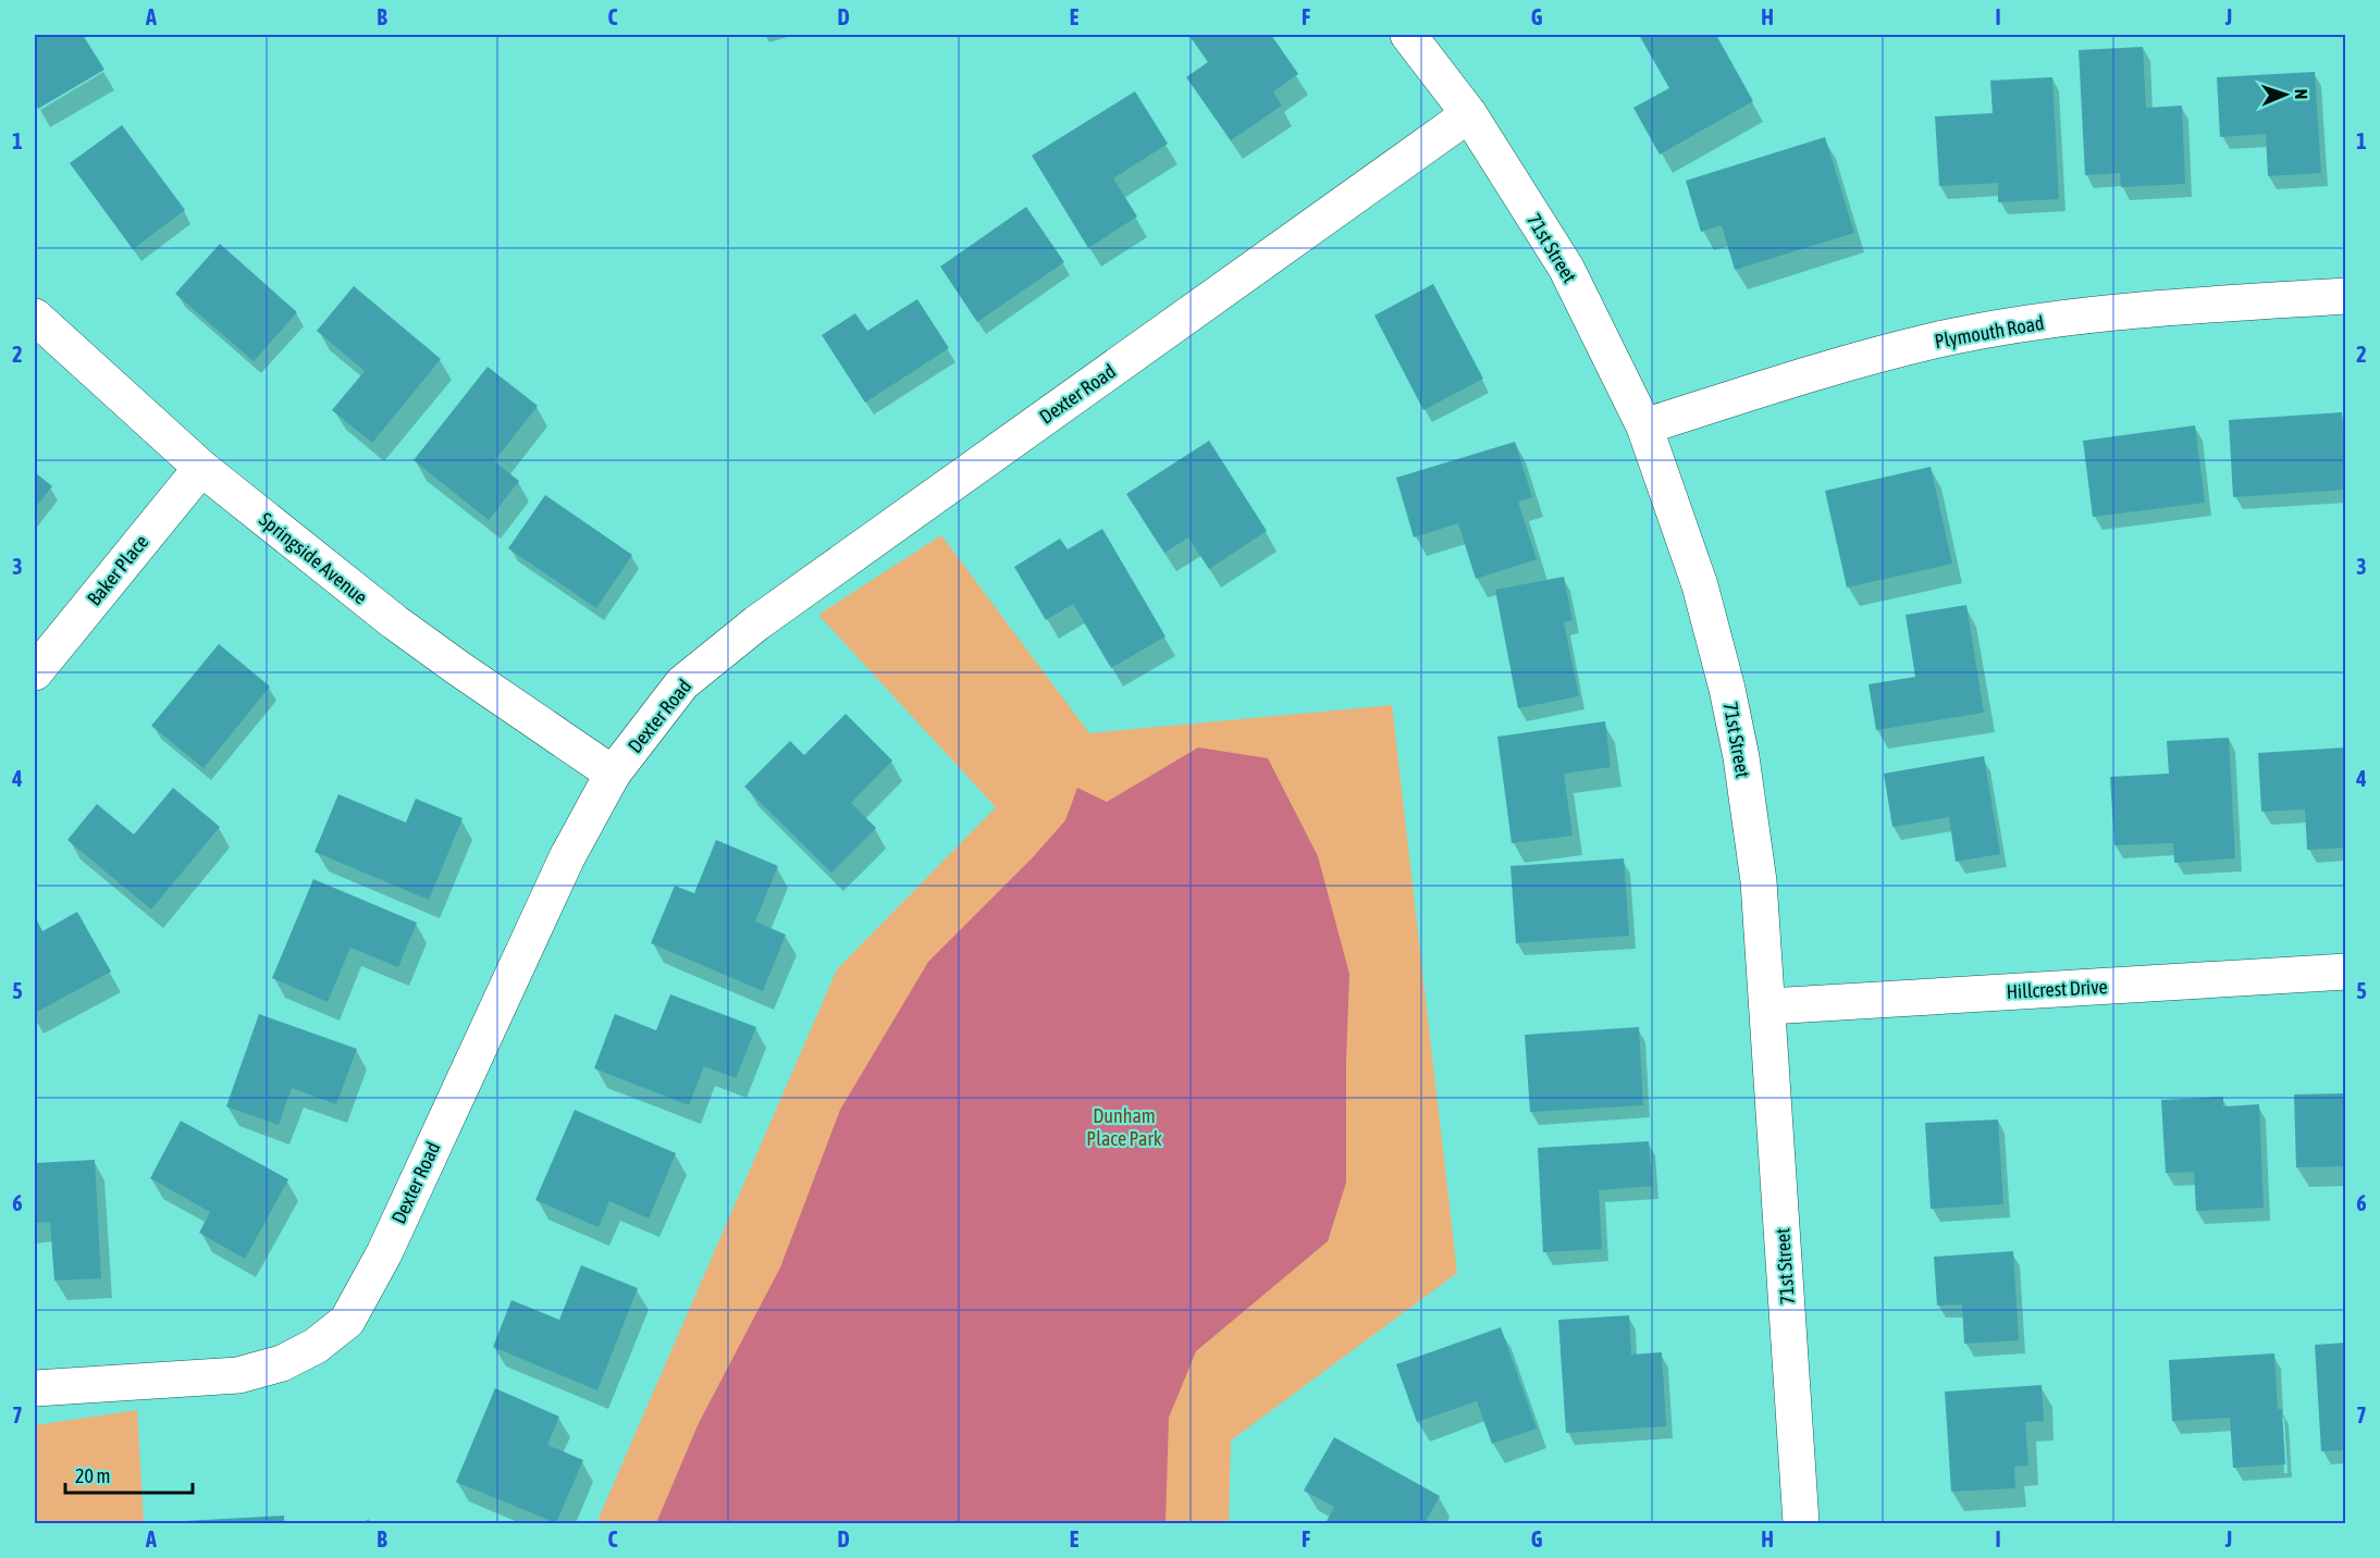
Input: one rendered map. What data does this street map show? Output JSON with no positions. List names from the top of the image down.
{
  "streets": {
    "street": [
      "71st Street",
      "Plymouth Road",
      "Dexter Road",
      "Springside Avenue",
      "Baker Place",
      "Hillcrest Drive"
    ]
  },
  "crossings": [
    ["71st Street", "Plymouth Road"],
    ["71st Street", "Dexter Road"],
    ["71st Street", "Hillcrest Drive"],
    ["Dexter Road", "Springside Avenue"],
    ["Springside Avenue", "Baker Place"]
  ],
  "parks": ["Dunham Place Park"],
  "scale_bar": "20 m",
  "north": "right",
  "grid": {
    "columns": [
      "A",
      "B",
      "C",
      "D",
      "E",
      "F",
      "G",
      "H",
      "I",
      "J"
    ],
    "rows": [
      "1",
      "2",
      "3",
      "4",
      "5",
      "6",
      "7"
    ]
  }
}
